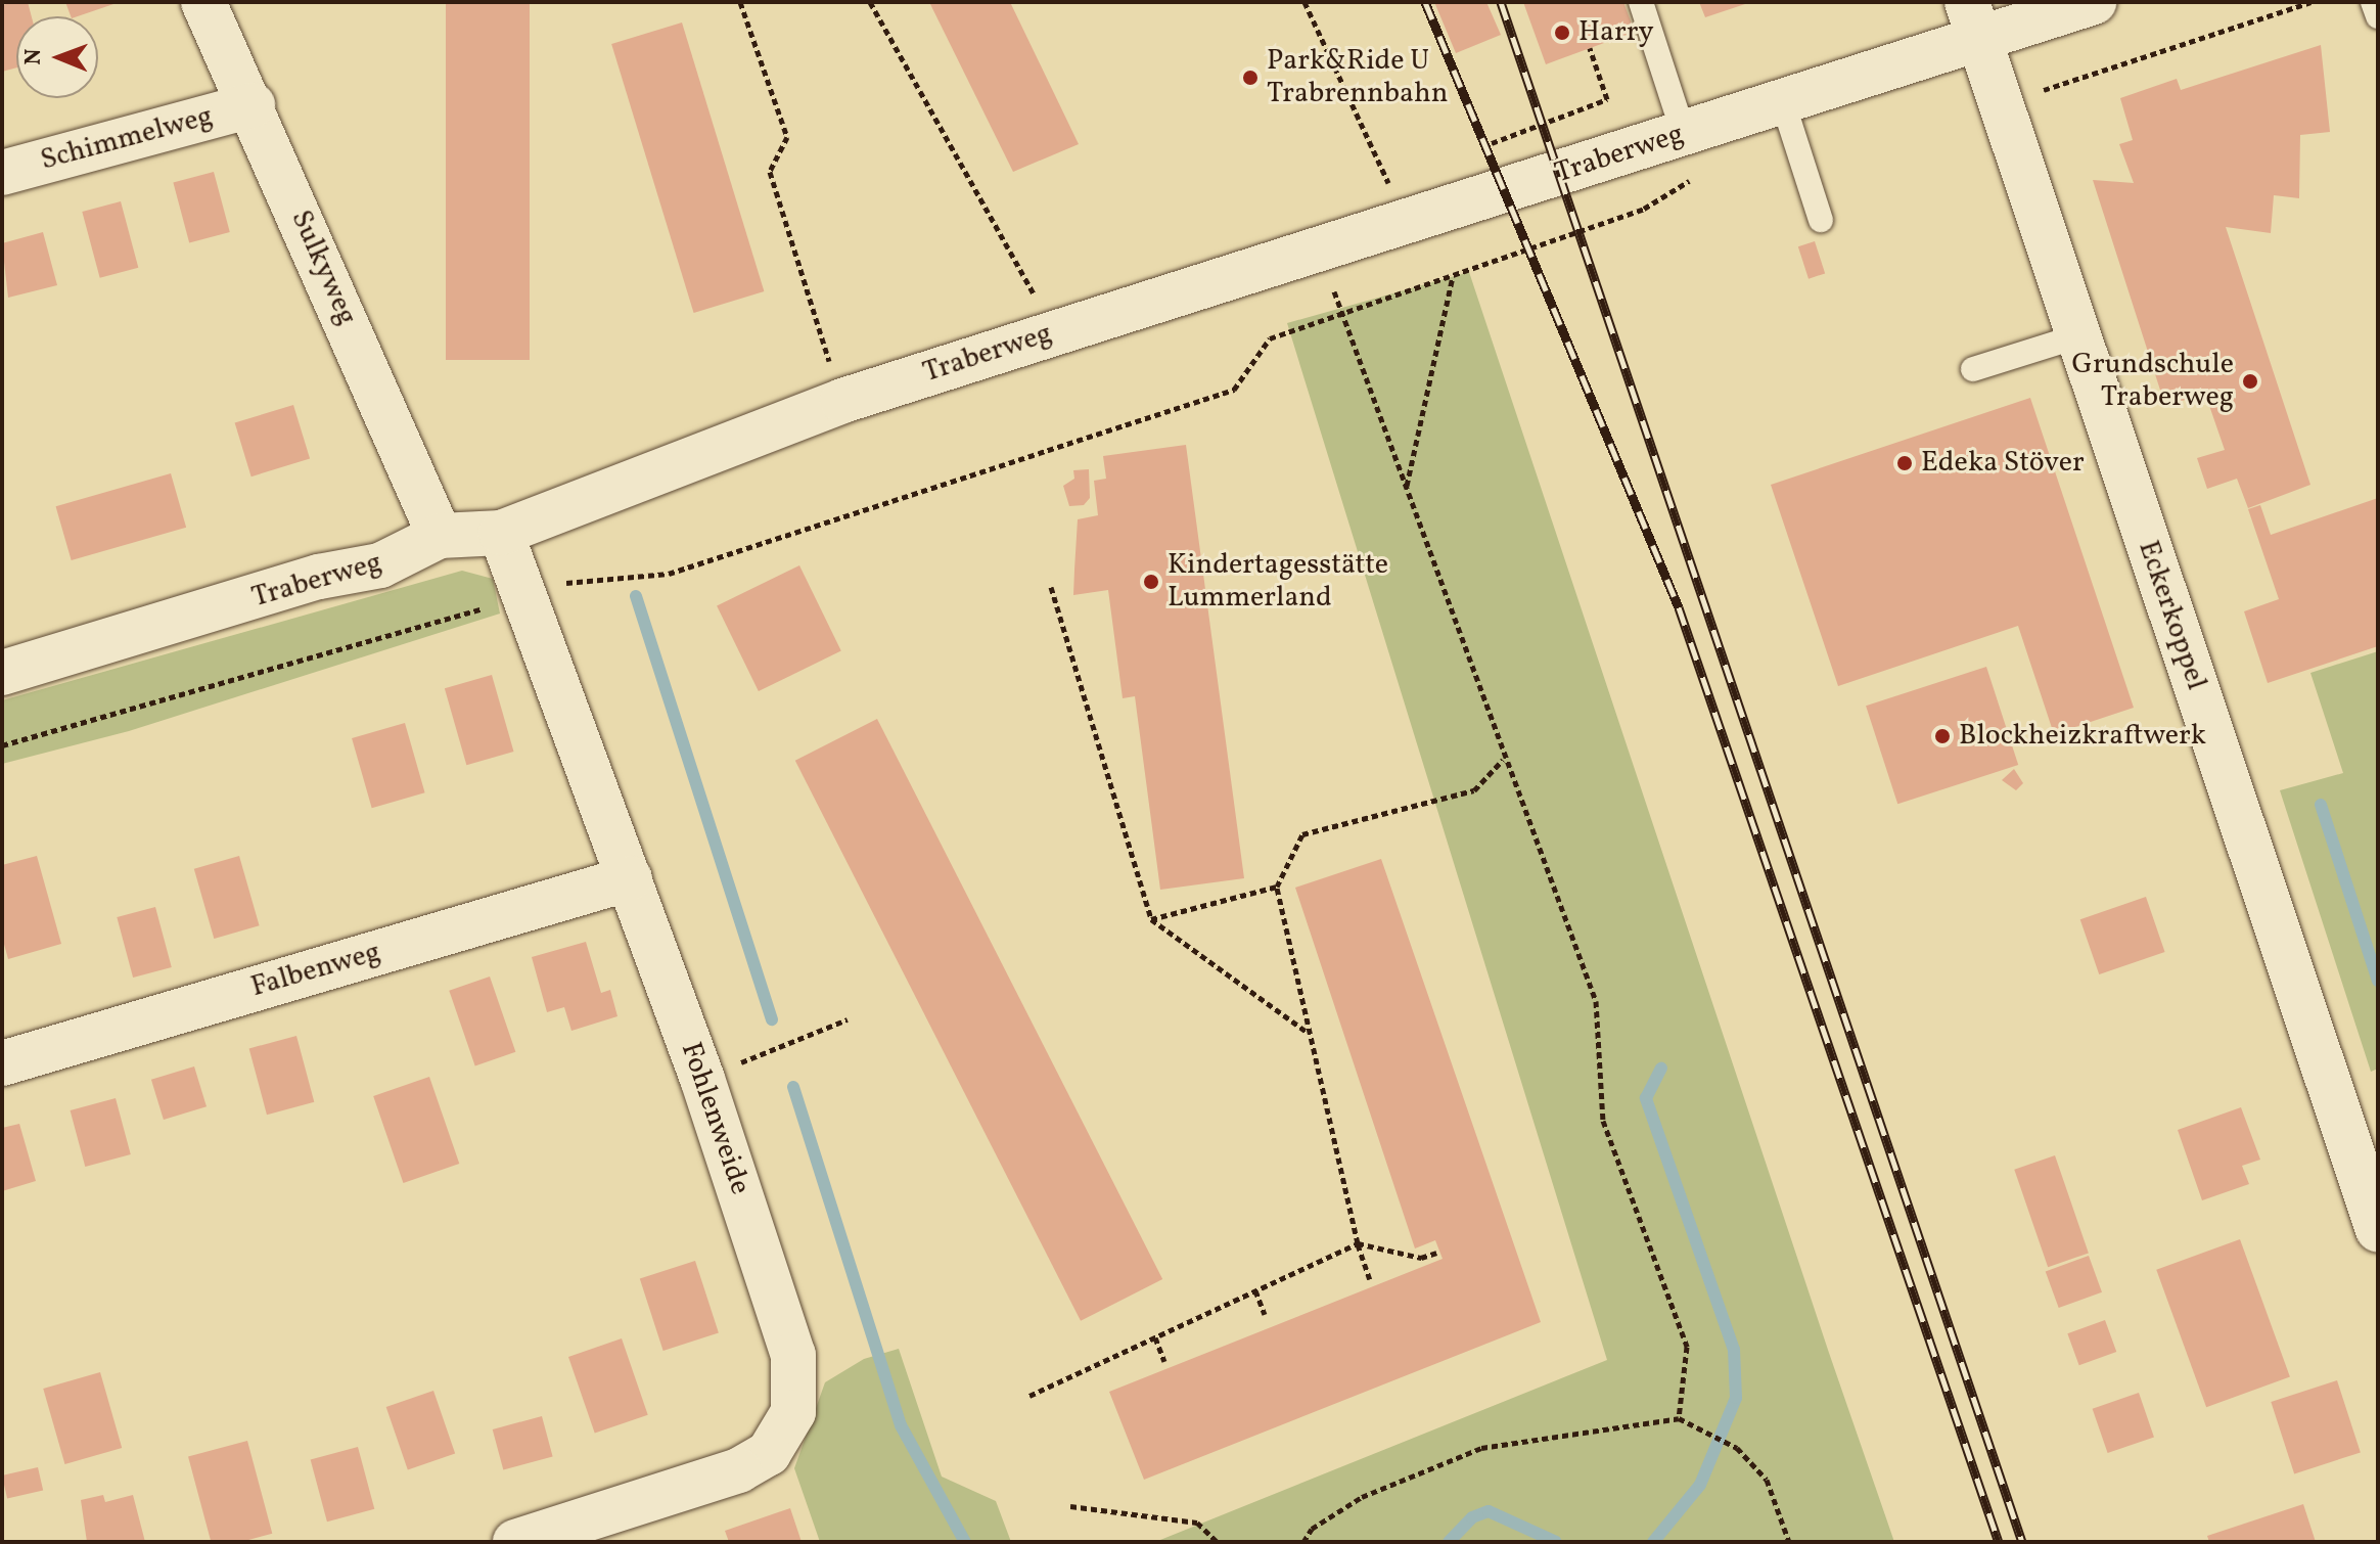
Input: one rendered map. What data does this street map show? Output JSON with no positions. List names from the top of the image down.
{
  "streets": {
    "street": [
      "Schimmelweg",
      "Traberweg",
      "Sulkyweg",
      "Eckerkoppel",
      "Falbenweg",
      "Fohlenweide"
    ]
  },
  "crossings": [
    ["Schimmelweg", "Sulkyweg"],
    ["Traberweg", "Sulkyweg"],
    ["Traberweg", "Eckerkoppel"],
    ["Traberweg", "Fohlenweide"],
    ["Falbenweg", "Fohlenweide"]
  ],
  "places": [
    "Harry",
    "Park&Ride U Trabrennbahn",
    "Grundschule Traberweg",
    "Edeka Stöver",
    "Kindertagesstätte Lummerland",
    "Blockheizkraftwerk"
  ],
  "north": "left"
}
